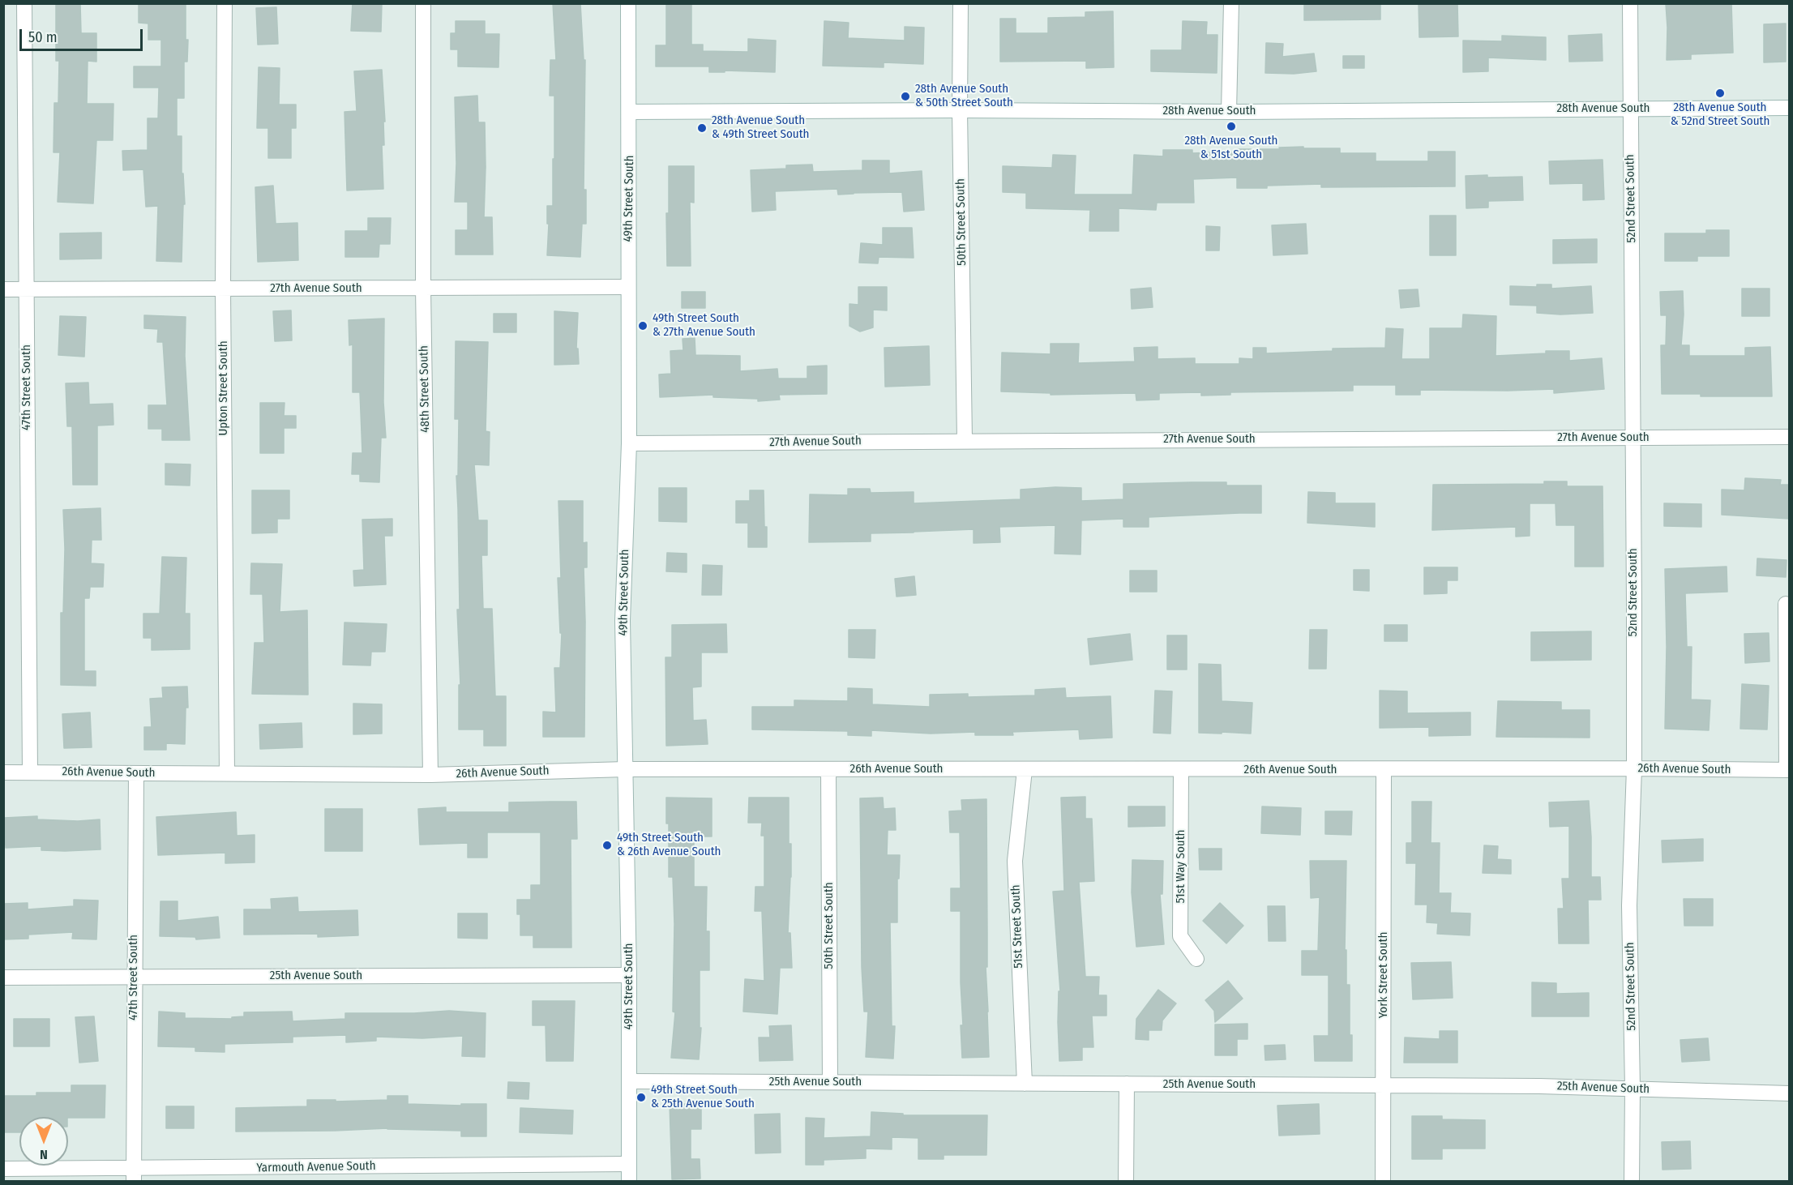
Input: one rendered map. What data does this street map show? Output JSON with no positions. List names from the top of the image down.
{
  "streets": {
    "street": [
      "28th Avenue South",
      "49th Street South",
      "52nd Street South",
      "50th Street South",
      "27th Avenue South",
      "47th Street South",
      "Upton Street South",
      "48th Street South",
      "26th Avenue South",
      "51st Way South",
      "51st Street South",
      "York Street South",
      "25th Avenue South",
      "Yarmouth Avenue South"
    ]
  },
  "crossings": [
    ["28th Avenue South", "49th Street South"],
    ["28th Avenue South", "52nd Street South"],
    ["28th Avenue South", "50th Street South"],
    ["49th Street South", "27th Avenue South"],
    ["49th Street South", "26th Avenue South"],
    ["49th Street South", "25th Avenue South"],
    ["49th Street South", "Yarmouth Avenue South"],
    ["52nd Street South", "27th Avenue South"],
    ["52nd Street South", "26th Avenue South"],
    ["52nd Street South", "25th Avenue South"],
    ["50th Street South", "27th Avenue South"],
    ["50th Street South", "26th Avenue South"],
    ["50th Street South", "25th Avenue South"],
    ["27th Avenue South", "47th Street South"],
    ["27th Avenue South", "Upton Street South"],
    ["27th Avenue South", "48th Street South"],
    ["47th Street South", "26th Avenue South"],
    ["47th Street South", "25th Avenue South"],
    ["47th Street South", "Yarmouth Avenue South"],
    ["Upton Street South", "26th Avenue South"],
    ["48th Street South", "26th Avenue South"],
    ["26th Avenue South", "51st Way South"],
    ["26th Avenue South", "51st Street South"],
    ["26th Avenue South", "York Street South"],
    ["51st Street South", "25th Avenue South"],
    ["York Street South", "25th Avenue South"]
  ],
  "places": [
    "28th Avenue South & 52nd Street South",
    "28th Avenue South & 50th Street South",
    "28th Avenue South & 51st South",
    "28th Avenue South & 49th Street South",
    "49th Street South & 27th Avenue South",
    "49th Street South & 26th Avenue South",
    "49th Street South & 25th Avenue South"
  ],
  "scale_bar": "50 m",
  "north": "bottom"
}
